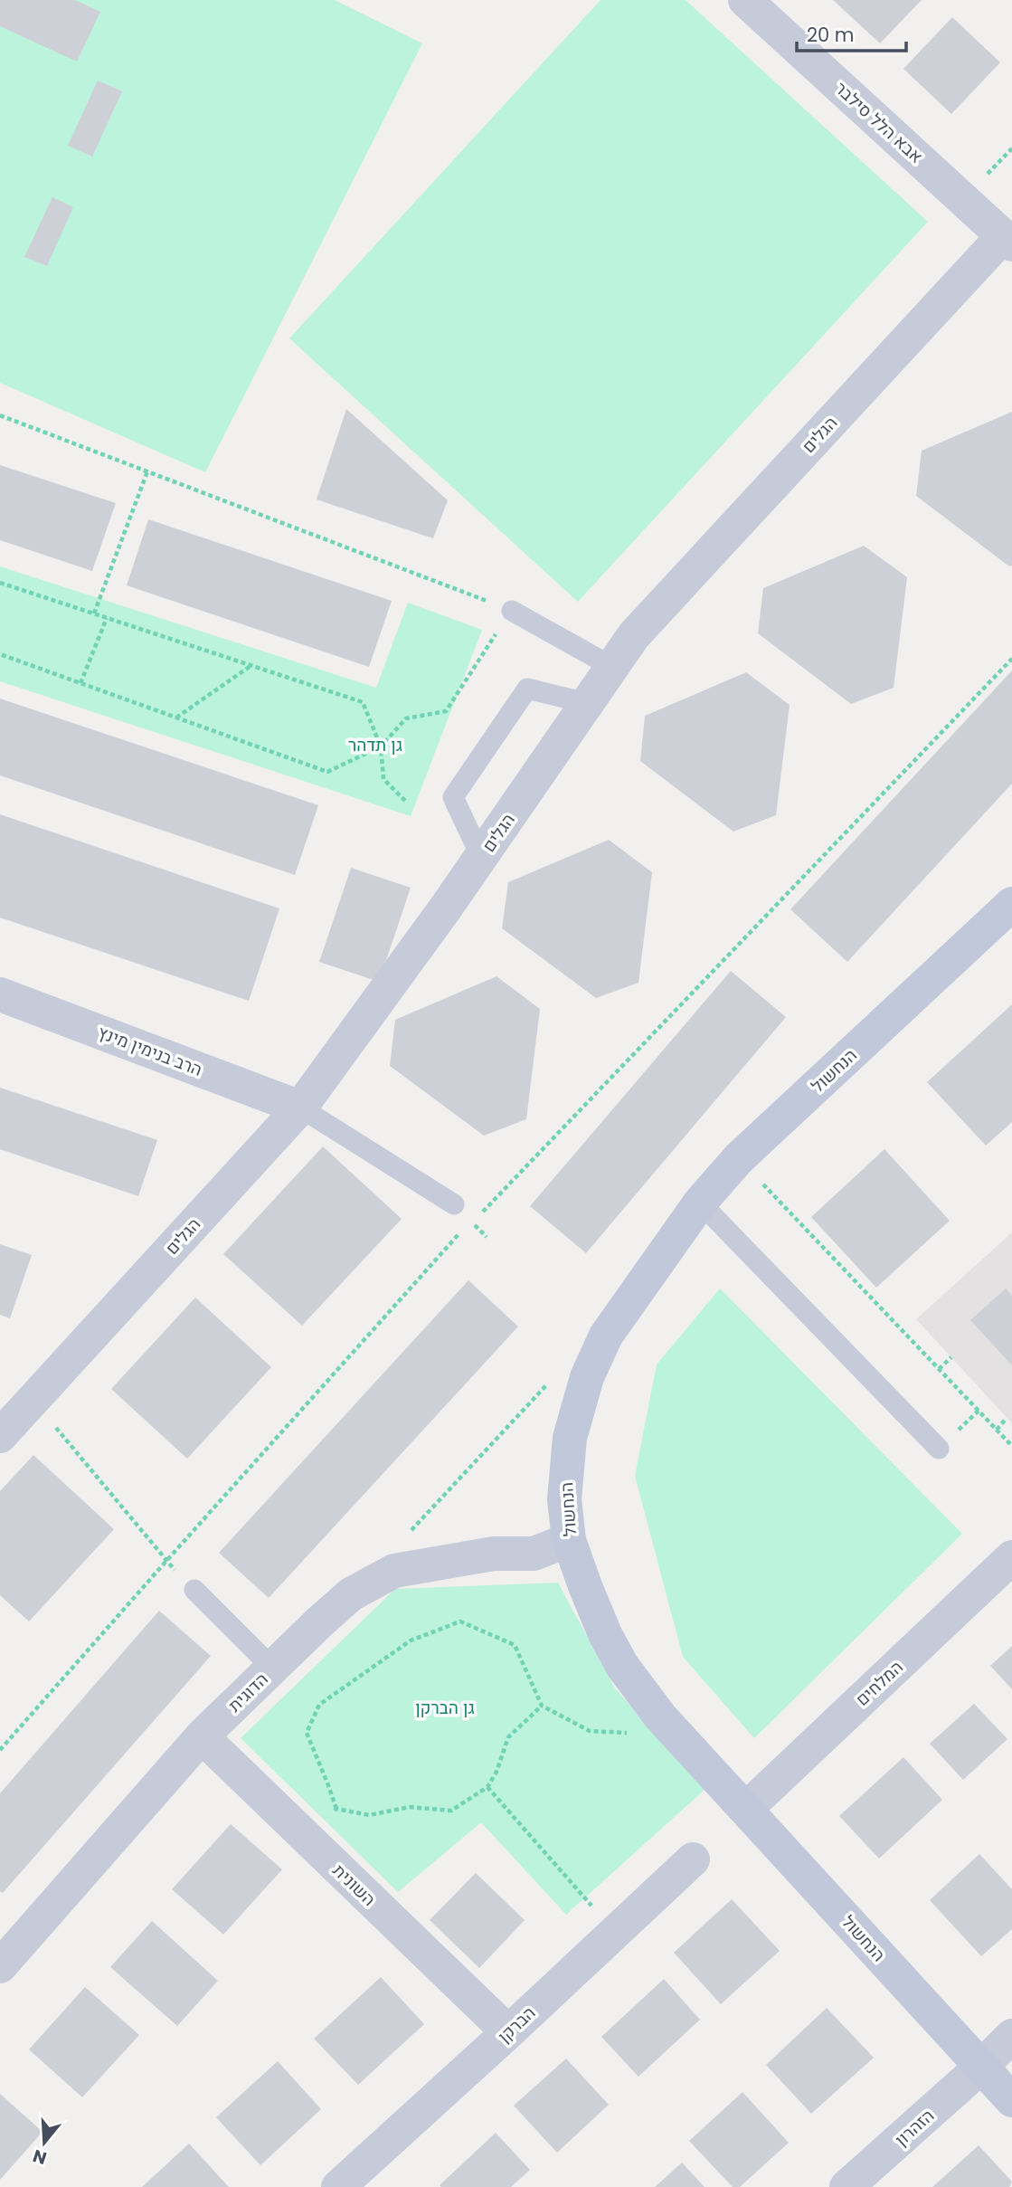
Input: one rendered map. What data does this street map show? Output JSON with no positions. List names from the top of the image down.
{
  "streets": {
    "street": [
      "אבא הלל סילבר",
      "הגלים",
      "הרב בנימין מינץ",
      "הנחשול",
      "המלחים",
      "הדוגית",
      "השונית",
      "הברקן",
      "הזהרון"
    ]
  },
  "crossings": [
    ["אבא הלל סילבר", "הגלים"],
    ["הגלים", "הרב בנימין מינץ"],
    ["הנחשול", "המלחים"],
    ["הנחשול", "הדוגית"],
    ["הנחשול", "הזהרון"],
    ["הדוגית", "השונית"],
    ["השונית", "הברקן"]
  ],
  "parks": ["גן תדהר", "גן הברקן"],
  "scale_bar": "20 m",
  "north": "bottom"
}
